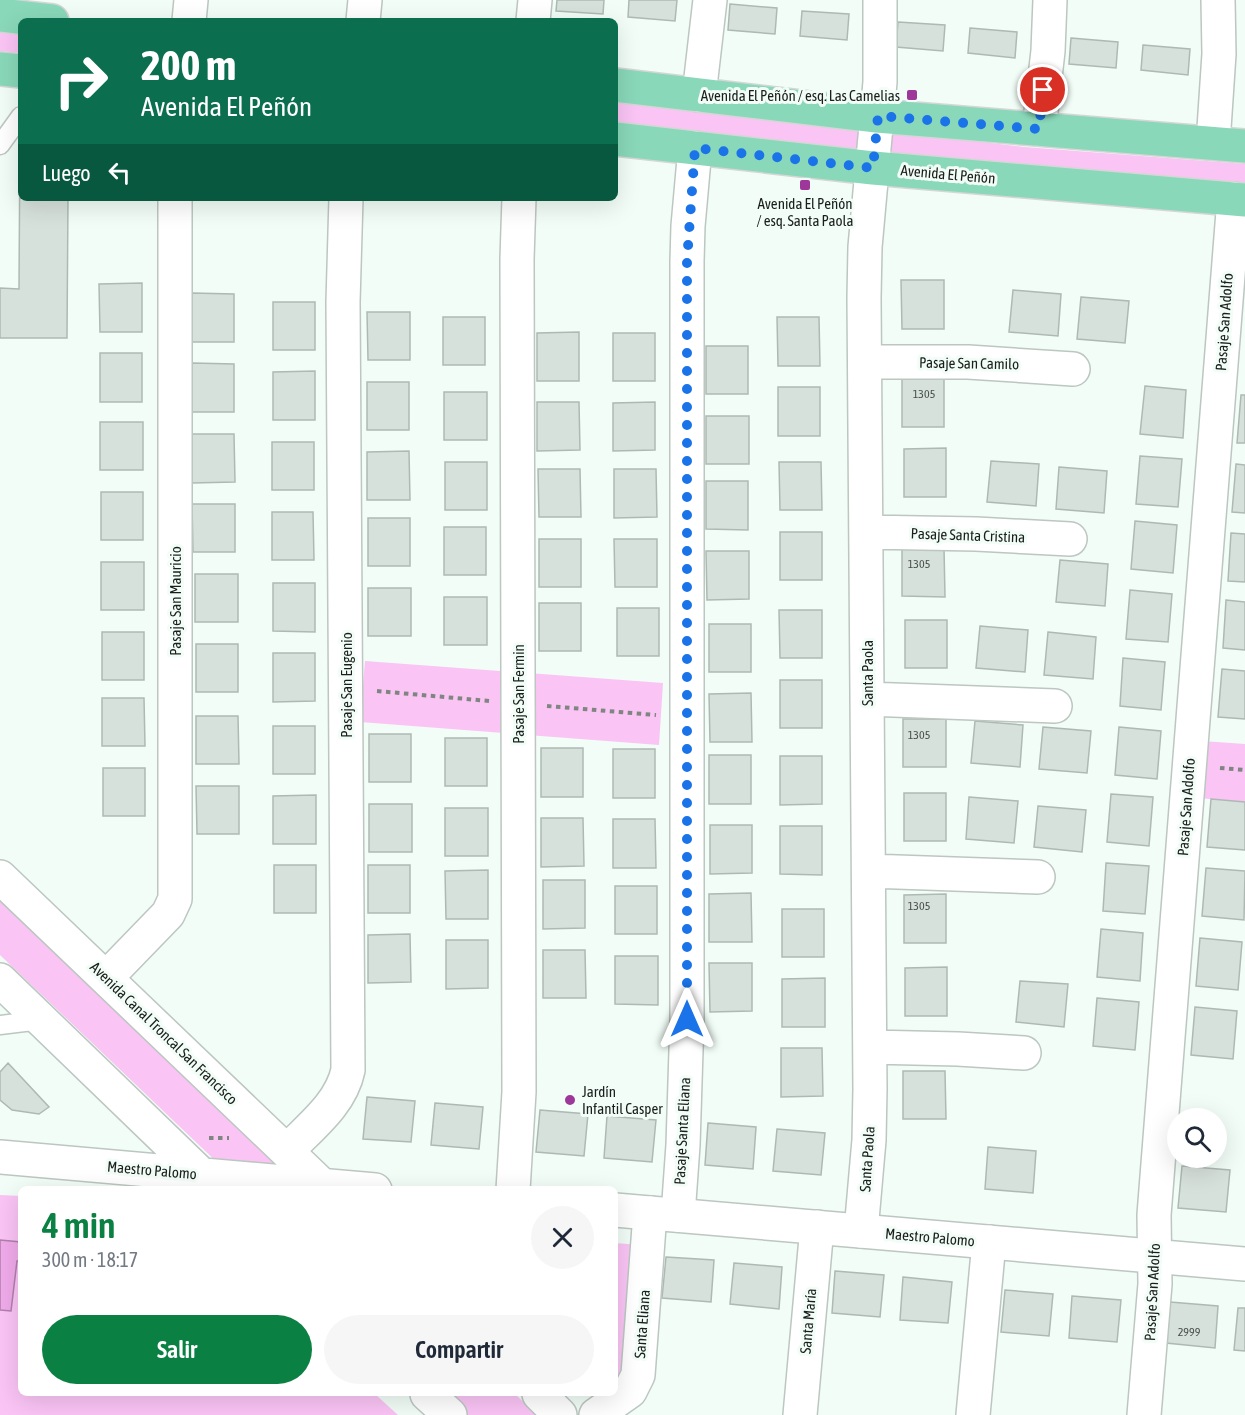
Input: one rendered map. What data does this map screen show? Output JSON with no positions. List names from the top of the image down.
{
  "streets": {
    "main road": ["Avenida El Peñón"],
    "street": [
      "Pasaje San Adolfo",
      "Pasaje San Camilo",
      "Pasaje Santa Cristina",
      "Pasaje San Mauricio",
      "Santa Paola",
      "Pasaje San Eugenio",
      "Pasaje San Fermin",
      "Avenida Canal Troncal San Francisco",
      "Pasaje Santa Eliana",
      "Maestro Palomo",
      "Santa María",
      "Santa Eliana"
    ]
  },
  "crossings": [
    ["Avenida El Peñón", "Pasaje San Adolfo"],
    ["Avenida El Peñón", "Santa Paola"],
    ["Avenida El Peñón", "Pasaje Santa Eliana"],
    ["Pasaje San Adolfo", "Maestro Palomo"],
    ["Pasaje San Camilo", "Santa Paola"],
    ["Pasaje Santa Cristina", "Santa Paola"],
    ["Pasaje San Mauricio", "Avenida Canal Troncal San Francisco"],
    ["Santa Paola", "Maestro Palomo"],
    ["Pasaje San Eugenio", "Avenida Canal Troncal San Francisco"],
    ["Pasaje Santa Eliana", "Maestro Palomo"],
    ["Pasaje Santa Eliana", "Santa Eliana"],
    ["Maestro Palomo", "Santa María"],
    ["Maestro Palomo", "Santa Eliana"]
  ],
  "places": {
    "transit": ["Avenida El Peñón / esq. Las Camelias", "Avenida El Peñón / esq. Santa Paola"],
    "other": ["Jardín Infantil Casper"]
  },
  "house_numbers": [
    "1305",
    "1305",
    "1305",
    "1305",
    "2999"
  ],
  "page": {
    "turn": ["200 m", "Avenida El Peñón"],
    "then": "Luego",
    "heading": ["4 min", "300 m · 18:17"],
    "buttons": ["Salir", "Compartir"]
  }
}
